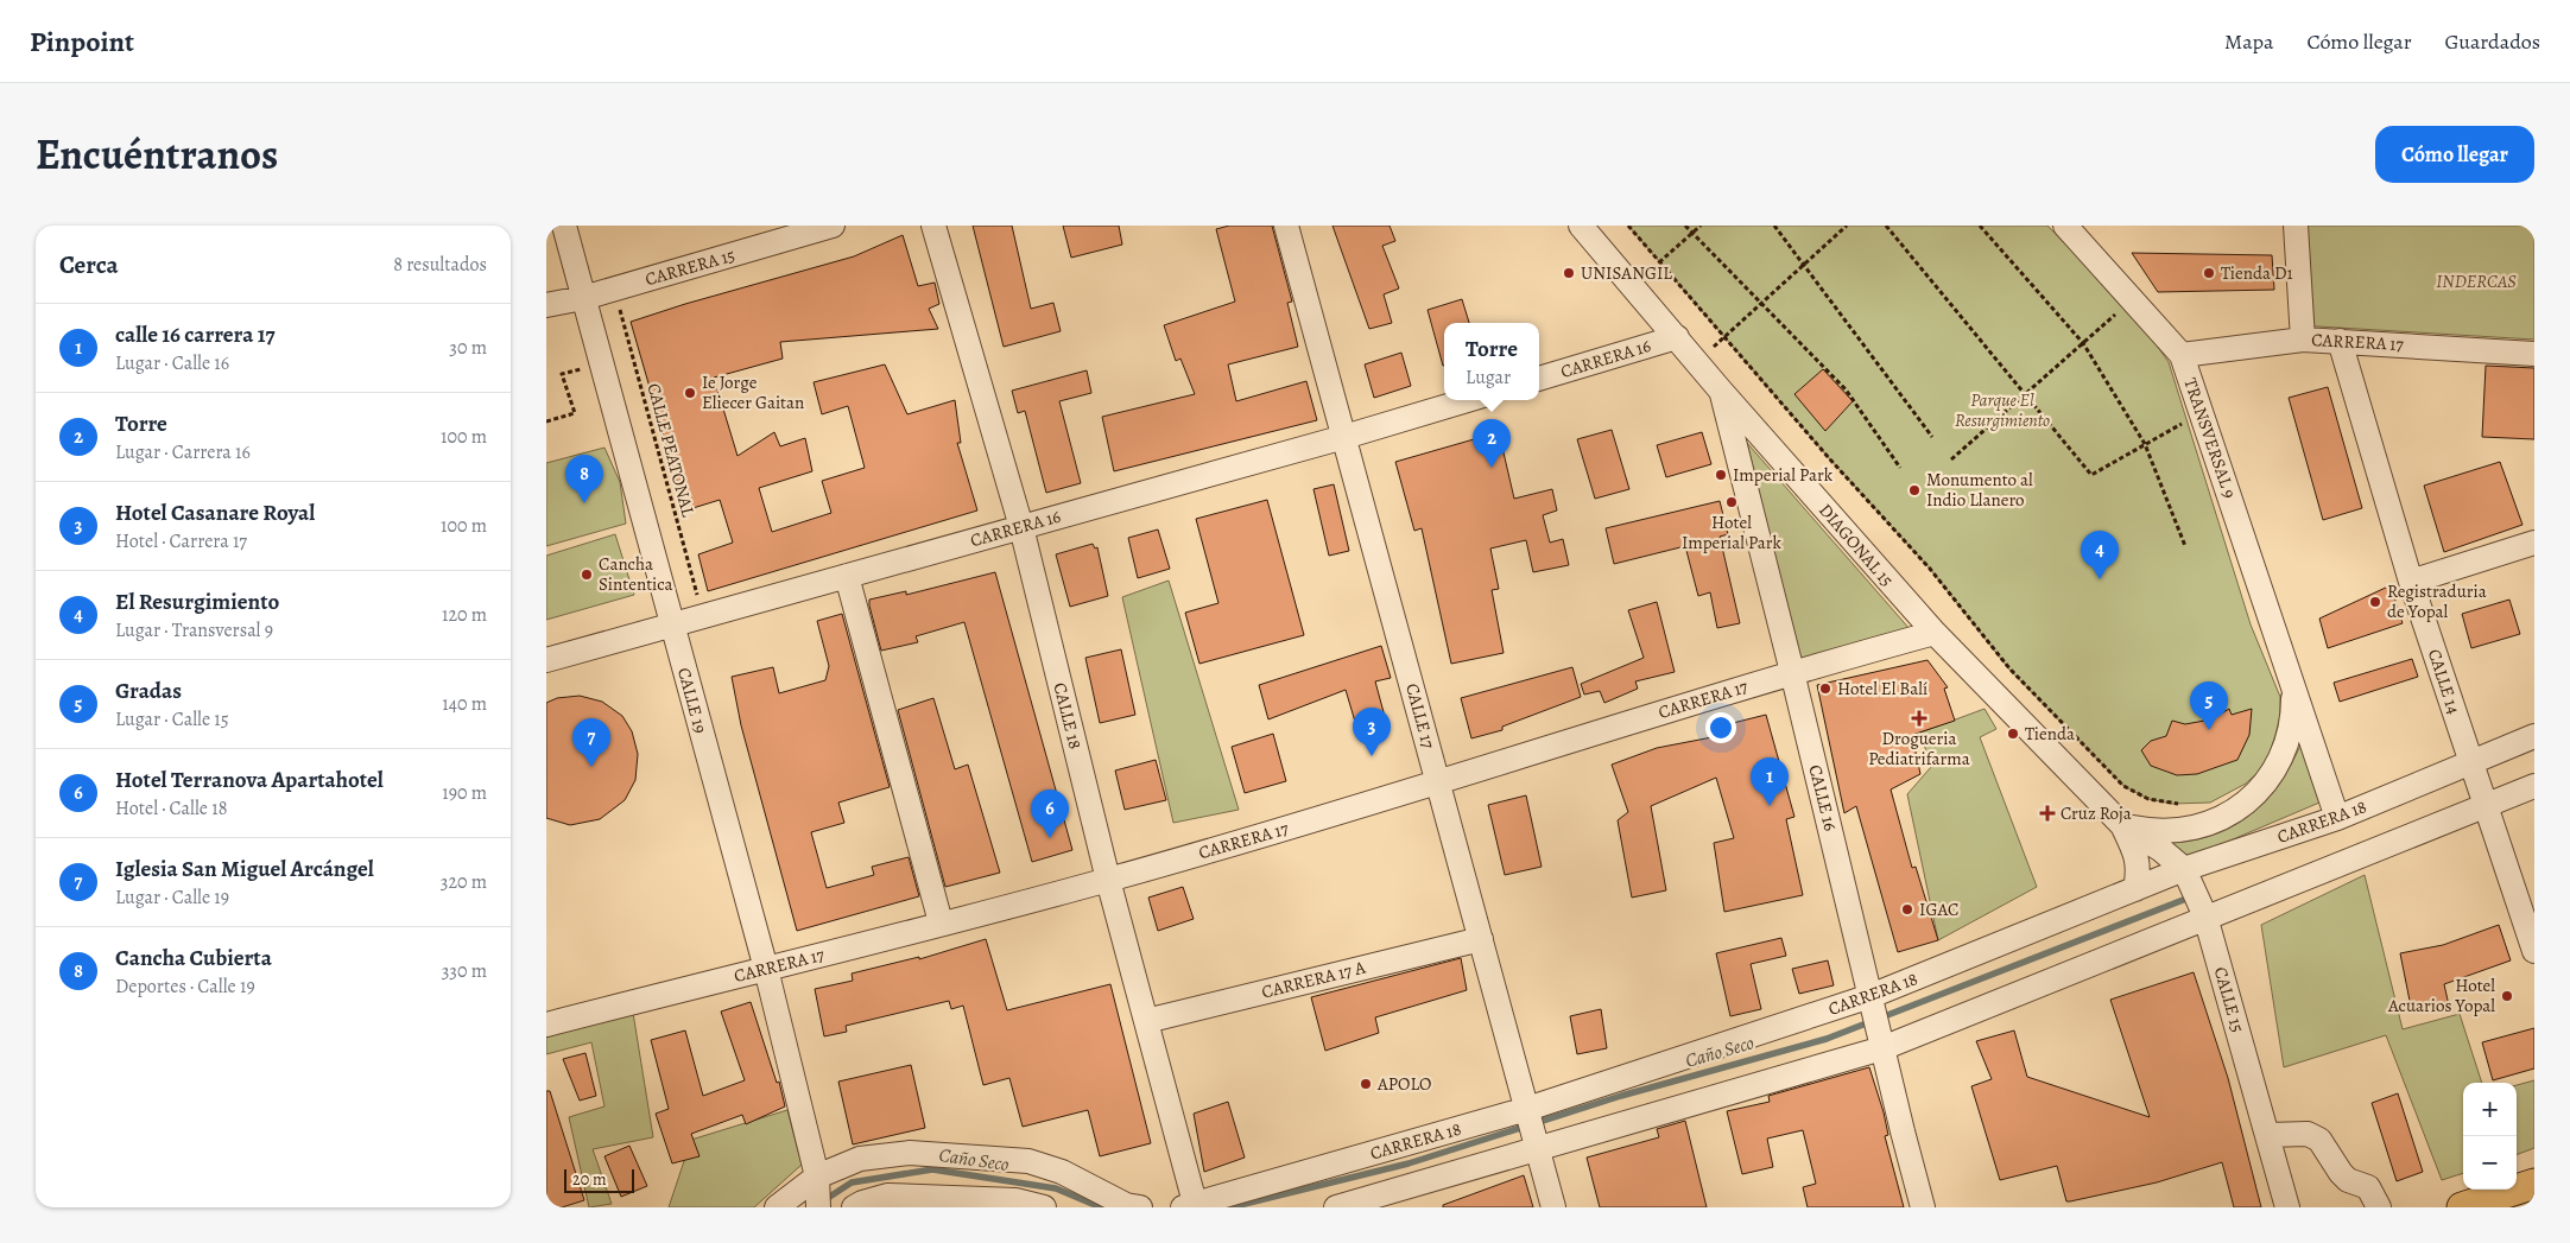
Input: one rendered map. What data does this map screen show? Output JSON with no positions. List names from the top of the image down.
{
  "streets": {
    "street": [
      "CARRERA 15",
      "CARRERA 17",
      "CARRERA 16",
      "TRANSVERSAL 9",
      "DIAGONAL 15",
      "CALLE 14",
      "CALLE 19",
      "CALLE 18",
      "CALLE 17",
      "CALLE 16",
      "CARRERA 18",
      "CARRERA 17 A",
      "CALLE 15"
    ],
    "path": ["CALLE PEATONAL"]
  },
  "crossings": [
    ["CARRERA 15", "CALLE 19"],
    ["CARRERA 17", "TRANSVERSAL 9"],
    ["CARRERA 17", "DIAGONAL 15"],
    ["CARRERA 17", "CALLE 14"],
    ["CARRERA 17", "CALLE 19"],
    ["CARRERA 17", "CALLE 18"],
    ["CARRERA 17", "CALLE 17"],
    ["CARRERA 17", "CALLE 16"],
    ["CARRERA 16", "DIAGONAL 15"],
    ["CARRERA 16", "CALLE 19"],
    ["CARRERA 16", "CALLE 18"],
    ["CARRERA 16", "CALLE 17"],
    ["DIAGONAL 15", "CALLE 16"],
    ["DIAGONAL 15", "CALLE 15"],
    ["CALLE 14", "CARRERA 18"],
    ["CALLE 18", "CARRERA 18"],
    ["CALLE 18", "CARRERA 17 A"],
    ["CALLE 17", "CARRERA 18"],
    ["CALLE 17", "CARRERA 17 A"],
    ["CALLE 16", "CARRERA 18"],
    ["CARRERA 18", "CALLE 15"]
  ],
  "water": ["Caño Seco"],
  "parks": ["INDERCAS", "Parque El Resurgimiento"],
  "places": {
    "other": [
      "UNISANGIL",
      "Tienda D1",
      "Ie Jorge Eliecer Gaitan",
      "Imperial Park",
      "Monumento al Indio Llanero",
      "Hotel Imperial Park",
      "Cancha Sintentica",
      "Registraduria de Yopal",
      "Hotel El Balí",
      "Tienda",
      "IGAC",
      "Hotel Acuarios Yopal",
      "APOLO"
    ],
    "health": ["Drogueria Pediatrifarma", "Cruz Roja"]
  },
  "scale_bar": "20 m",
  "page": {
    "header": "Pinpoint",
    "nav": ["Mapa", "Cómo llegar", "Guardados"],
    "title": "Encuéntranos",
    "buttons": "Cómo llegar",
    "heading": ["Cerca", "8 resultados"],
    "list": [
      {
        "mark": "1",
        "name": "calle 16 carrera 17",
        "note": "Lugar · Calle 16",
        "value": "30 m"
      },
      {
        "mark": "2",
        "name": "Torre",
        "note": "Lugar · Carrera 16",
        "value": "100 m"
      },
      {
        "mark": "3",
        "name": "Hotel Casanare Royal",
        "note": "Hotel · Carrera 17",
        "value": "100 m"
      },
      {
        "mark": "4",
        "name": "El Resurgimiento",
        "note": "Lugar · Transversal 9",
        "value": "120 m"
      },
      {
        "mark": "5",
        "name": "Gradas",
        "note": "Lugar · Calle 15",
        "value": "140 m"
      },
      {
        "mark": "6",
        "name": "Hotel Terranova Apartahotel",
        "note": "Hotel · Calle 18",
        "value": "190 m"
      },
      {
        "mark": "7",
        "name": "Iglesia San Miguel Arcángel",
        "note": "Lugar · Calle 19",
        "value": "320 m"
      },
      {
        "mark": "8",
        "name": "Cancha Cubierta",
        "note": "Deportes · Calle 19",
        "value": "330 m"
      }
    ],
    "popup": ["Torre", "Lugar"],
    "pins": [
      "2",
      "8",
      "4",
      "5",
      "3",
      "7",
      "1",
      "6"
    ],
    "map_buttons": ["+", "−"],
    "scale": "20 m"
  }
}
